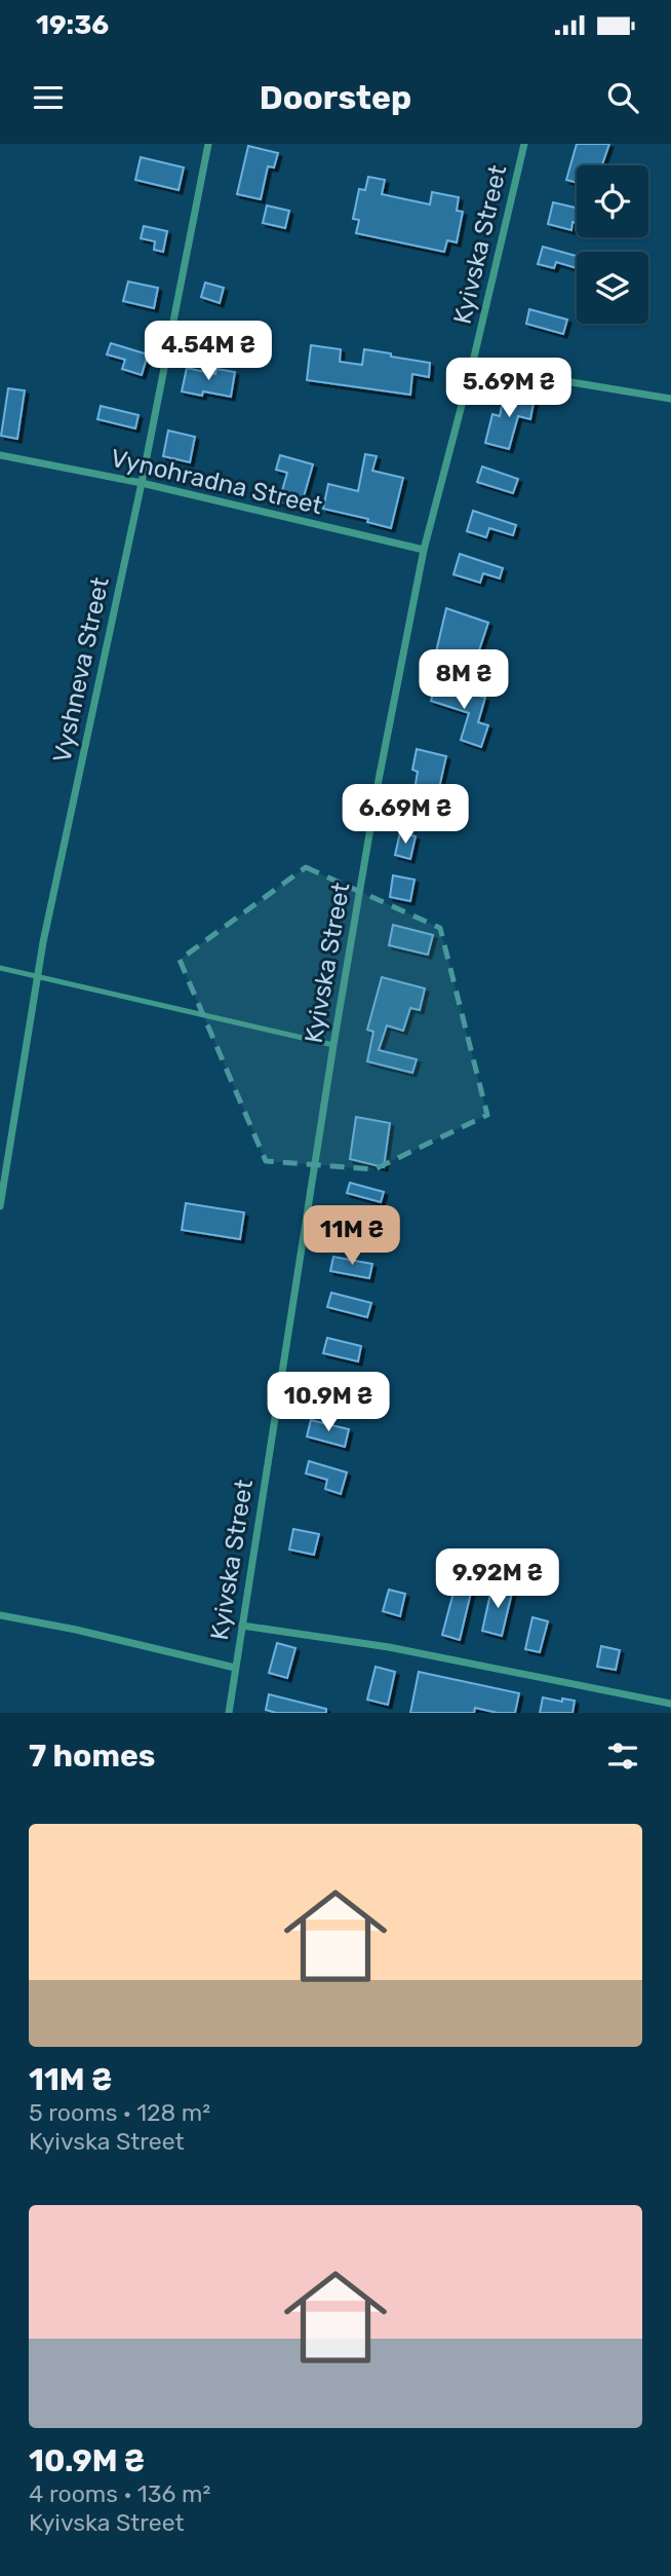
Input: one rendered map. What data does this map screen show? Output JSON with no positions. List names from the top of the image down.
{
  "streets": {
    "street": ["Kyivska Street", "Vynohradna Street", "Vyshneva Street"]
  },
  "crossings": [
    ["Kyivska Street", "Vynohradna Street"],
    ["Vynohradna Street", "Vyshneva Street"]
  ],
  "page": {
    "status": "19:36",
    "header": "Doorstep",
    "price": [
      "4.54M ₴",
      "5.69M ₴",
      "8M ₴",
      "6.69M ₴",
      "11M ₴",
      "10.9M ₴",
      "9.92M ₴"
    ],
    "heading": "7 homes",
    "list": [
      {
        "name": "11M ₴",
        "note": "5 rooms · 128 m² · Kyivska Street"
      },
      {
        "name": "10.9M ₴",
        "note": "4 rooms · 136 m² · Kyivska Street"
      }
    ]
  }
}
